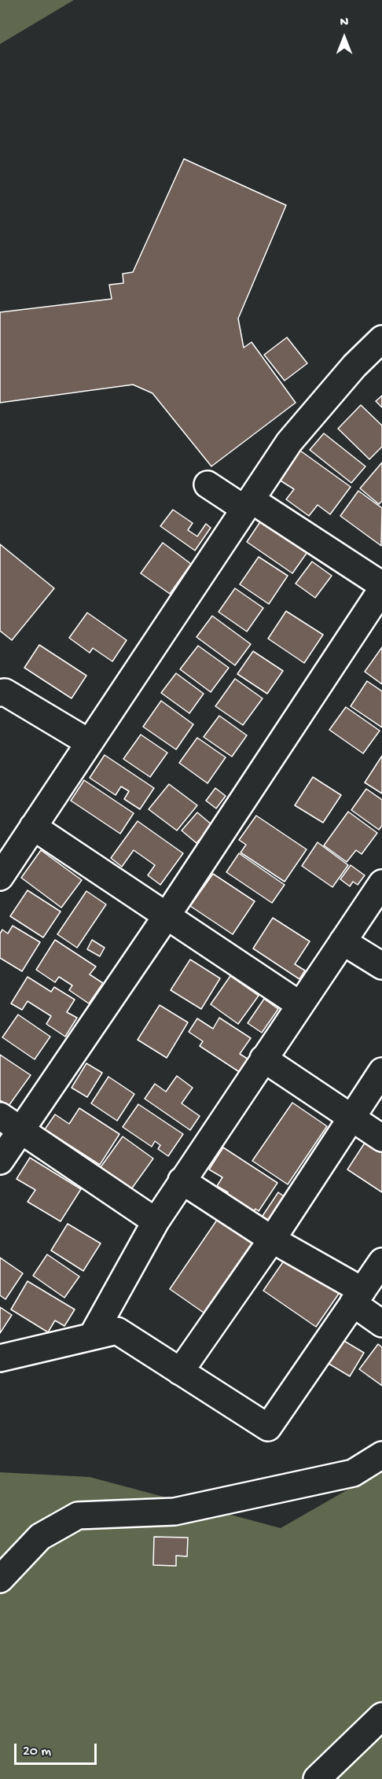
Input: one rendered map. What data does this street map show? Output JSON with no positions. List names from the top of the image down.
{
  "scale_bar": "20 m",
  "north": "top"
}
